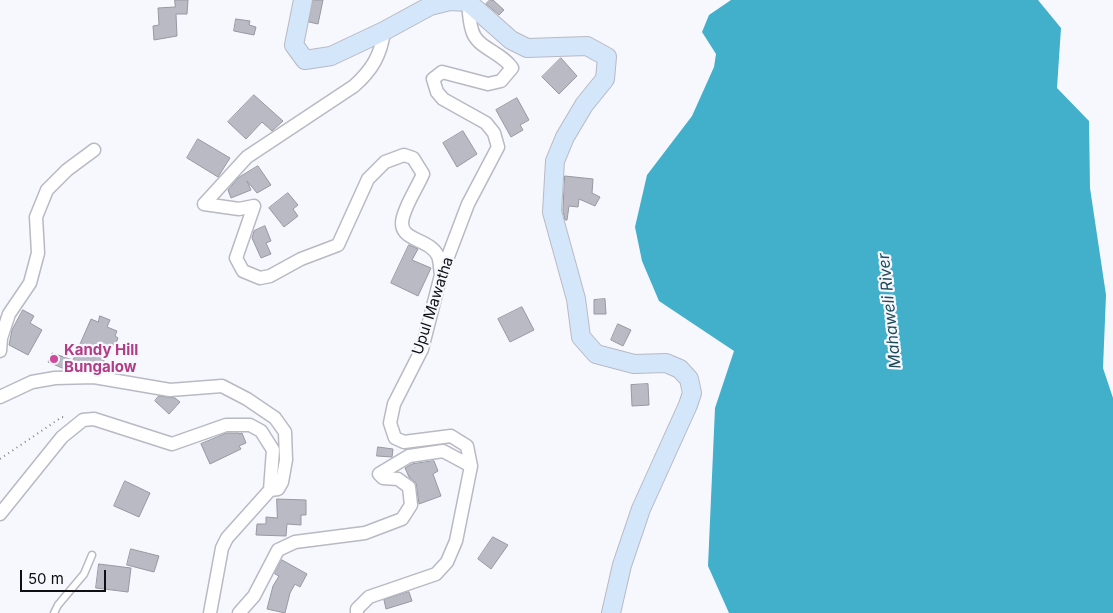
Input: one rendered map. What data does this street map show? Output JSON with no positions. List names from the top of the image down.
{
  "streets": {
    "street": ["Upul Mawatha"]
  },
  "water": ["Mahaweli River"],
  "places": ["Kandy Hill Bungalow"],
  "scale_bar": "50 m"
}
